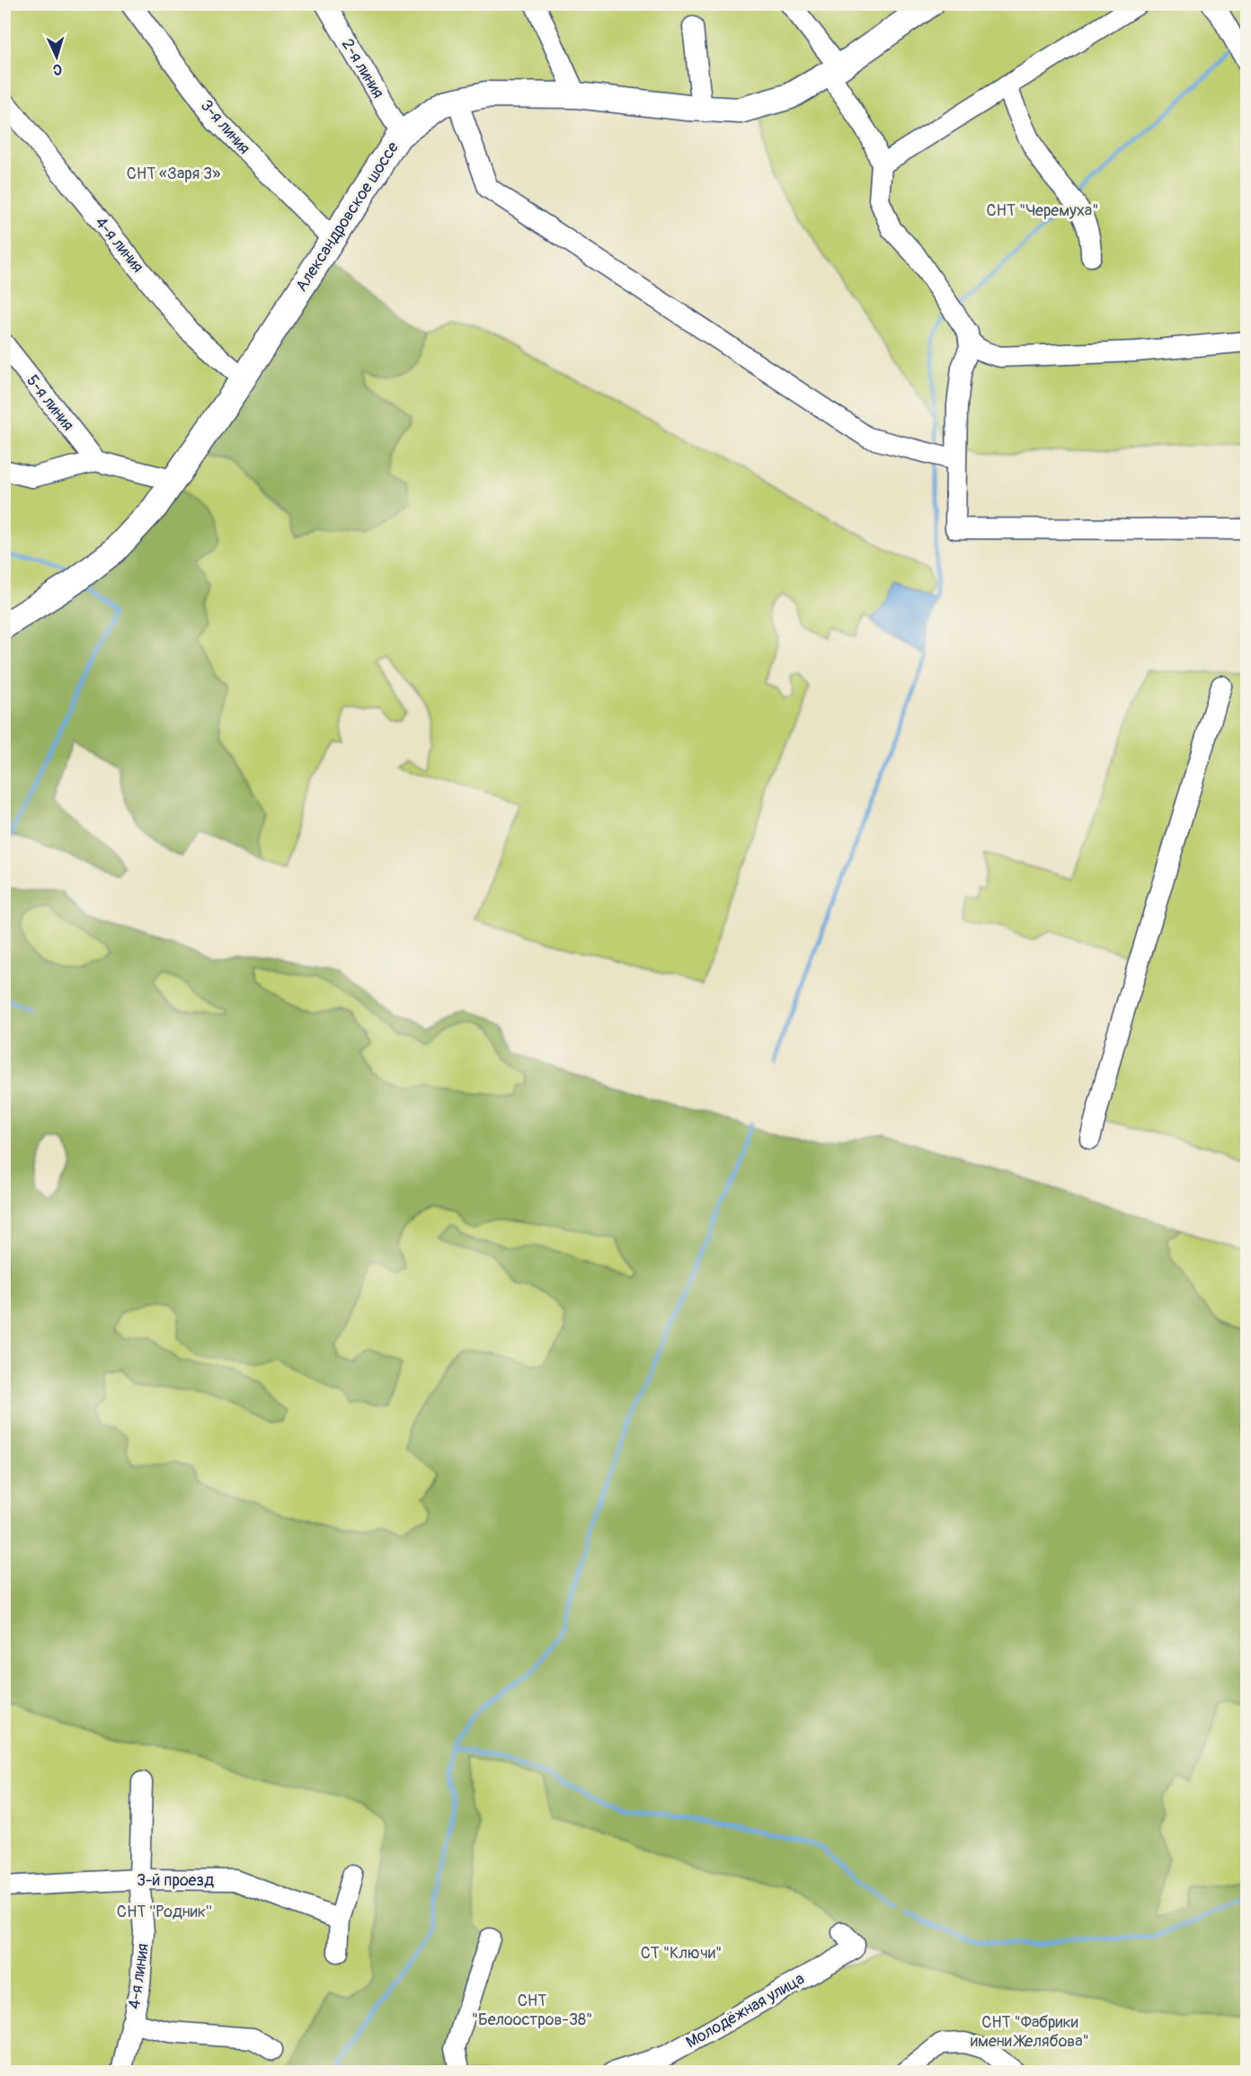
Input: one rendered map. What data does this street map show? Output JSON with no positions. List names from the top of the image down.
{
  "streets": {
    "street": [
      "2-я линия",
      "3-я линия",
      "Александровское шоссе",
      "4-я линия",
      "5-я линия",
      "3-й проезд",
      "Молодёжная улица"
    ]
  },
  "crossings": [
    ["2-я линия", "Александровское шоссе"],
    ["3-я линия", "Александровское шоссе"],
    ["Александровское шоссе", "4-я линия"],
    ["4-я линия", "3-й проезд"]
  ],
  "parks": [
    "СНТ «Заря 3»",
    "СНТ \"Черемуха\"",
    "СНТ ''Родник''",
    "СТ \"Ключи\"",
    "СНТ \"Белоостров-38\"",
    "СНТ \"Фабрики имени Желябова\""
  ],
  "north": "bottom"
}
